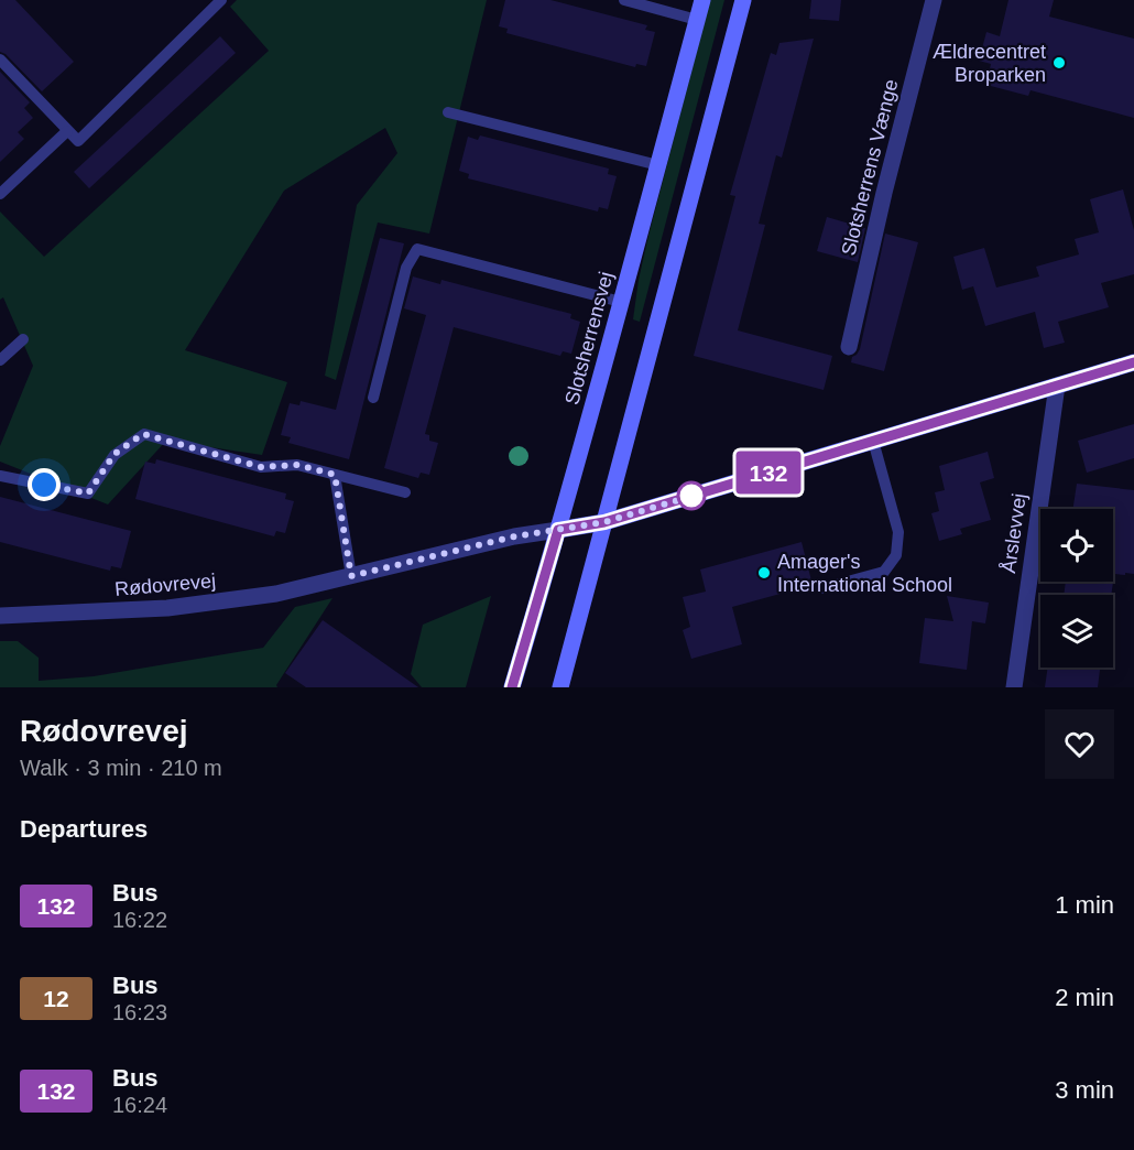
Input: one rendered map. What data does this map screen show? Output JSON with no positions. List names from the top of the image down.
{
  "streets": {
    "street": [
      "Slotsherrens Vænge",
      "Slotsherrensvej",
      "Årslevvej",
      "Rødovrevej"
    ]
  },
  "crossings": [
    ["Slotsherrensvej", "Rødovrevej"],
    ["Årslevvej", "Rødovrevej"]
  ],
  "places": ["Ældrecentret Broparken", "Amager's International School"],
  "lines": ["bus line 132"],
  "page": {
    "on_map": "132",
    "heading": [
      ["Rødovrevej", "Walk · 3 min · 210 m"],
      "Departures"
    ],
    "list": [
      {
        "mark": "132",
        "name": "Bus",
        "note": "16:22",
        "value": "1 min"
      },
      {
        "mark": "12",
        "name": "Bus",
        "note": "16:23",
        "value": "2 min"
      },
      {
        "mark": "132",
        "name": "Bus",
        "note": "16:24",
        "value": "3 min"
      }
    ]
  }
}
